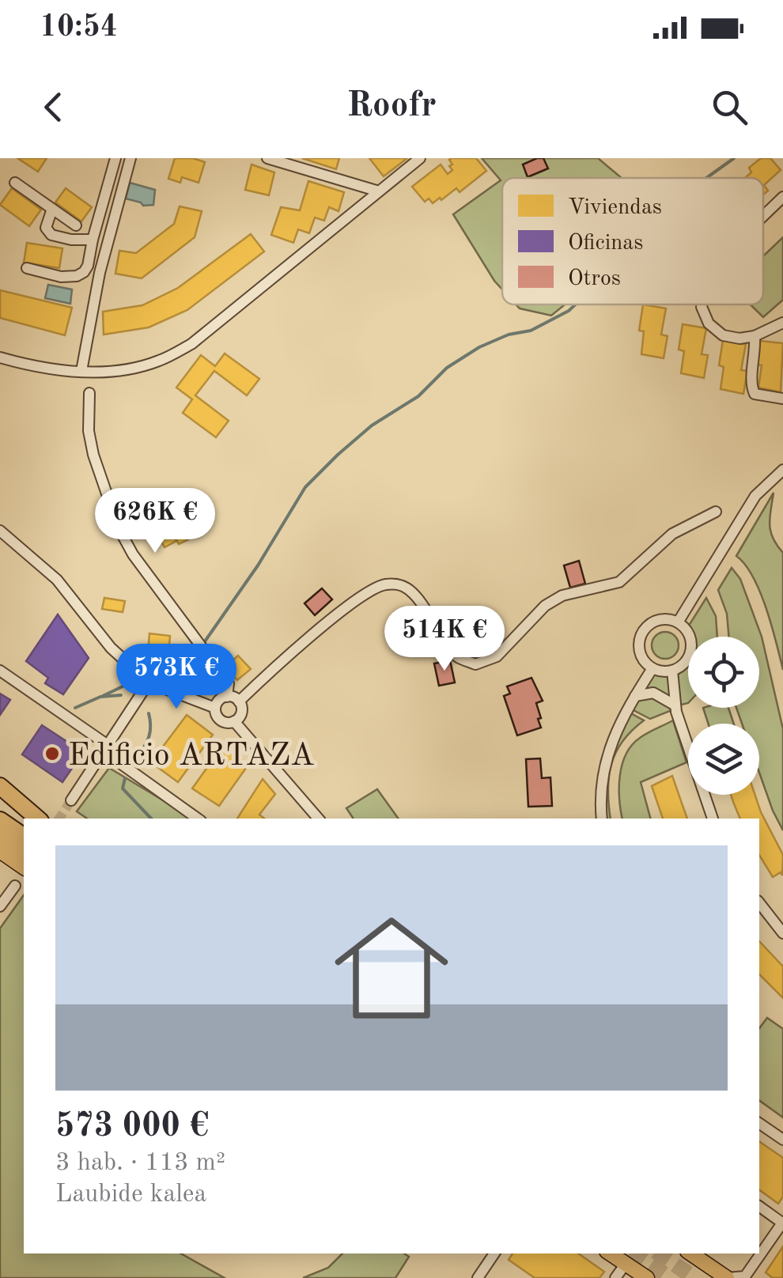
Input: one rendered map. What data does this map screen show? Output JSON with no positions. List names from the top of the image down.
{
  "places": ["Edificio ARTAZA"],
  "legend": ["Viviendas", "Oficinas", "Otros"],
  "page": {
    "status": "10:54",
    "header": "Roofr",
    "price": ["626K €", "514K €", "573K €"],
    "list": [
      {
        "name": "573 000 €",
        "note": "3 hab. · 113 m² · Laubide kalea"
      }
    ]
  }
}
